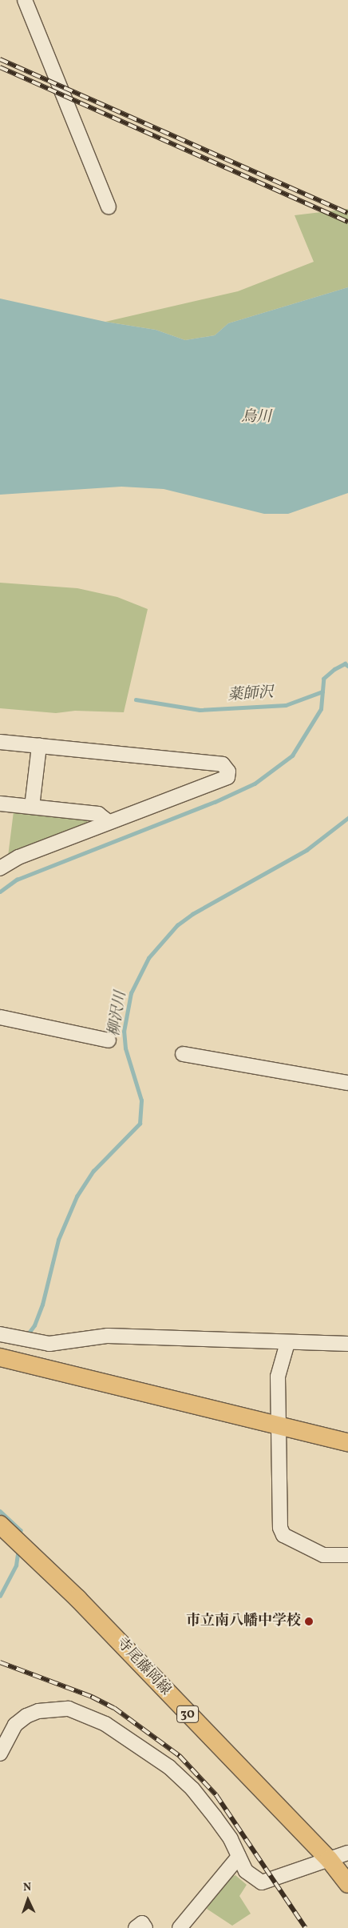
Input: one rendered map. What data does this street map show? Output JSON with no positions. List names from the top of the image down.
{
  "streets": {
    "main road": ["寺尾藤岡線", "30"]
  },
  "water": ["烏川", "薬師沢", "柳沢川"],
  "places": ["市立南八幡中学校"],
  "north": "top"
}
